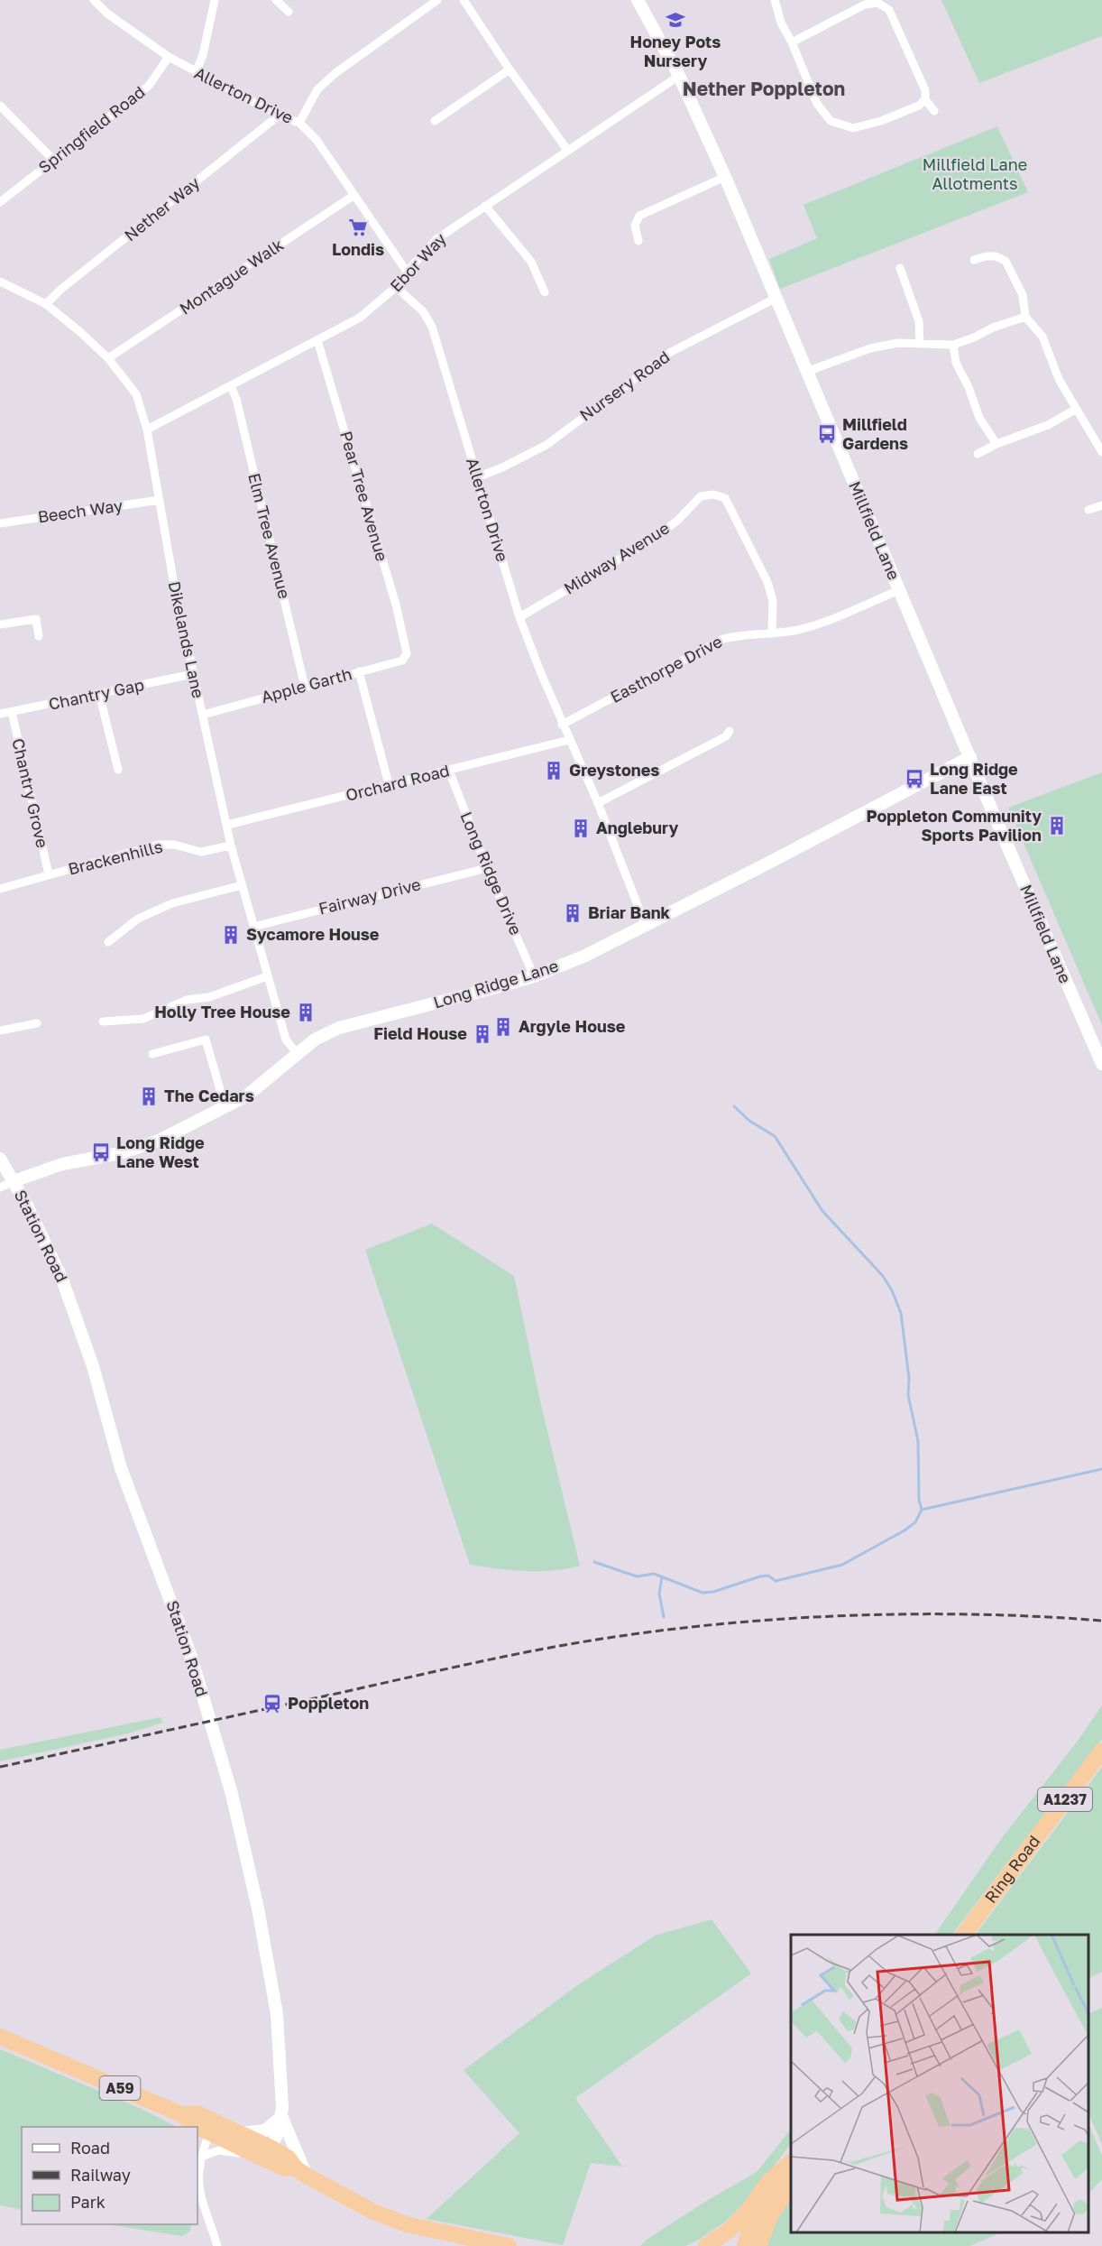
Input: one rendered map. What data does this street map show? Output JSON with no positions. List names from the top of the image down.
{
  "streets": {
    "highway": ["A1237", "Ring Road", "A59"],
    "street": [
      "Allerton Drive",
      "Springfield Road",
      "Nether Way",
      "Ebor Way",
      "Montague Walk",
      "Nursery Road",
      "Pear Tree Avenue",
      "Beech Way",
      "Millfield Lane",
      "Elm Tree Avenue",
      "Midway Avenue",
      "Dikelands Lane",
      "Easthorpe Drive",
      "Apple Garth",
      "Chantry Gap",
      "Orchard Road",
      "Chantry Grove",
      "Brackenhills",
      "Long Ridge Drive",
      "Fairway Drive",
      "Long Ridge Lane",
      "Station Road"
    ]
  },
  "crossings": [
    ["Allerton Drive", "Springfield Road"],
    ["Allerton Drive", "Nether Way"],
    ["Allerton Drive", "Ebor Way"],
    ["Allerton Drive", "Montague Walk"],
    ["Allerton Drive", "Nursery Road"],
    ["Allerton Drive", "Midway Avenue"],
    ["Allerton Drive", "Easthorpe Drive"],
    ["Allerton Drive", "Orchard Road"],
    ["Allerton Drive", "Long Ridge Lane"],
    ["Nether Way", "Dikelands Lane"],
    ["Ebor Way", "Pear Tree Avenue"],
    ["Ebor Way", "Millfield Lane"],
    ["Ebor Way", "Elm Tree Avenue"],
    ["Ebor Way", "Dikelands Lane"],
    ["Montague Walk", "Dikelands Lane"],
    ["Nursery Road", "Millfield Lane"],
    ["Pear Tree Avenue", "Apple Garth"],
    ["Beech Way", "Dikelands Lane"],
    ["Millfield Lane", "Easthorpe Drive"],
    ["Millfield Lane", "Long Ridge Lane"],
    ["Elm Tree Avenue", "Apple Garth"],
    ["Midway Avenue", "Easthorpe Drive"],
    ["Dikelands Lane", "Apple Garth"],
    ["Dikelands Lane", "Chantry Gap"],
    ["Dikelands Lane", "Orchard Road"],
    ["Dikelands Lane", "Brackenhills"],
    ["Dikelands Lane", "Fairway Drive"],
    ["Dikelands Lane", "Long Ridge Lane"],
    ["Chantry Gap", "Chantry Grove"],
    ["Orchard Road", "Long Ridge Drive"],
    ["Chantry Grove", "Brackenhills"],
    ["Long Ridge Drive", "Fairway Drive"],
    ["Long Ridge Drive", "Long Ridge Lane"],
    ["Long Ridge Lane", "Station Road"],
    ["Station Road", "A59"]
  ],
  "districts": ["Nether Poppleton"],
  "parks": ["Millfield Lane Allotments"],
  "places": {
    "school or university": ["Honey Pots Nursery"],
    "supermarket": ["Londis"],
    "bus stop": ["Millfield Gardens", "Long Ridge Lane East", "Long Ridge Lane West"],
    "building": [
      "Greystones",
      "Poppleton Community Sports Pavilion",
      "Anglebury",
      "Briar Bank",
      "Sycamore House",
      "Holly Tree House",
      "Argyle House",
      "Field House",
      "The Cedars"
    ],
    "station": ["Poppleton"]
  },
  "legend": ["Road", "Railway", "Park"]
}
